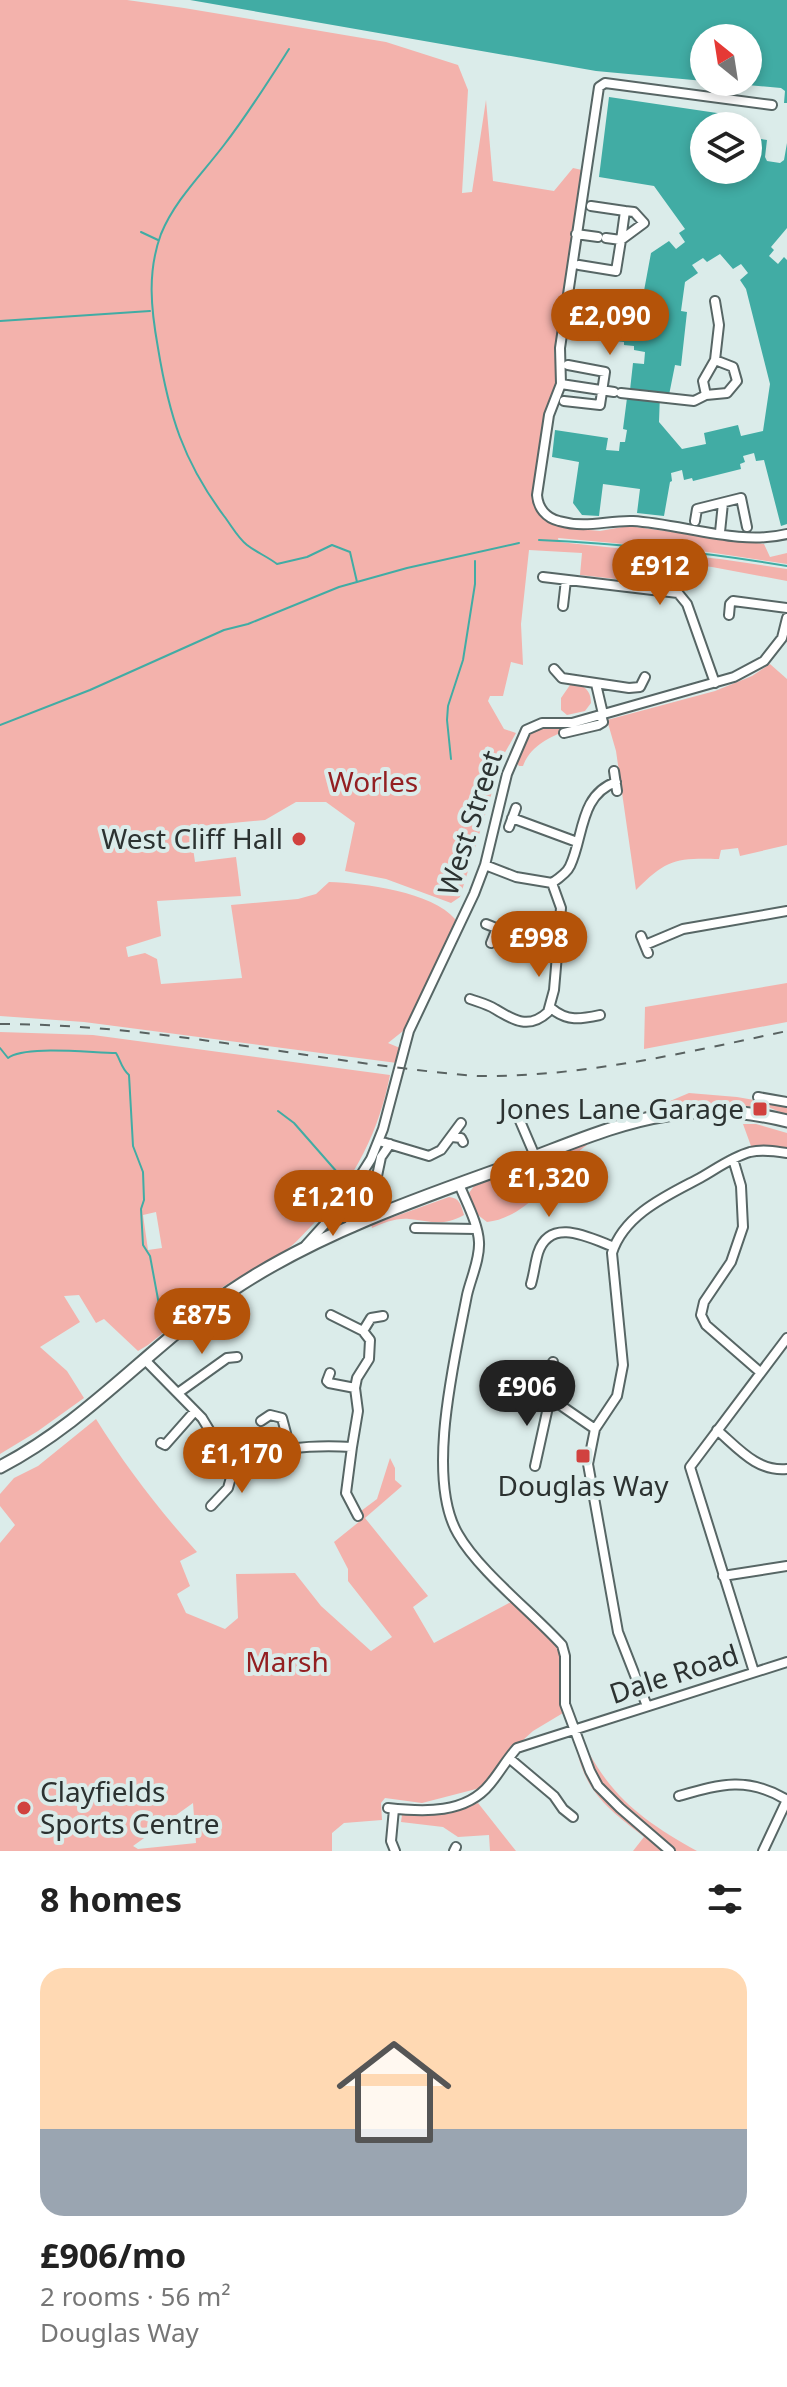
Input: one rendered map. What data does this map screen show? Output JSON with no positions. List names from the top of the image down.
{
  "streets": {
    "street": ["West Street", "Dale Road"]
  },
  "parks": ["Worles", "Marsh"],
  "places": {
    "other": ["West Cliff Hall", "Clayfields Sports Centre"],
    "transit": ["Jones Lane Garage", "Douglas Way"]
  },
  "north": "top left",
  "page": {
    "price": [
      "£2,090",
      "£912",
      "£998",
      "£1,320",
      "£1,210",
      "£875",
      "£906",
      "£1,170"
    ],
    "heading": "8 homes",
    "list": [
      {
        "name": "£906/mo",
        "note": "2 rooms · 56 m² · Douglas Way"
      }
    ]
  }
}
